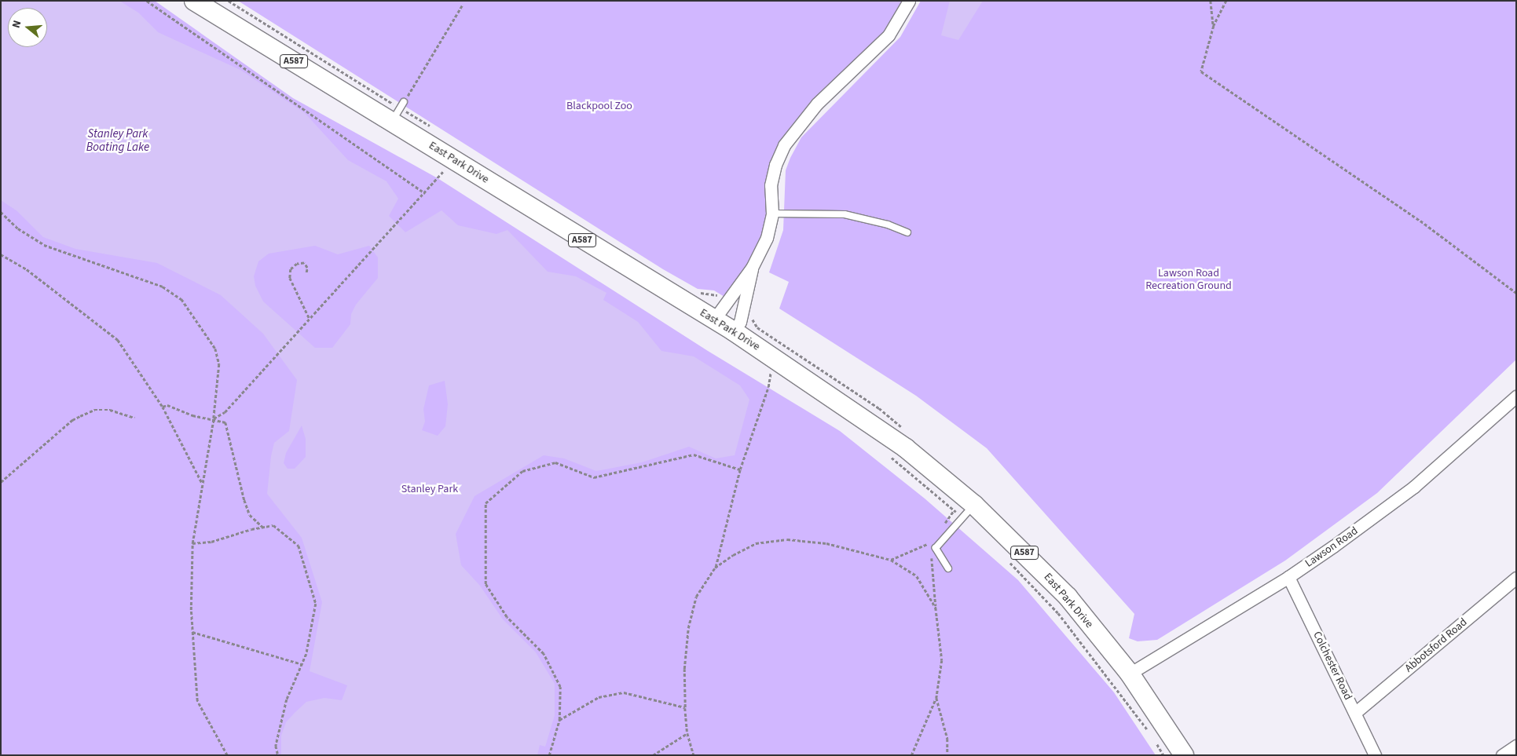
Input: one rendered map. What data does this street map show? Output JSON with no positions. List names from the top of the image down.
{
  "streets": {
    "main road": ["A587", "East Park Drive"],
    "street": ["Lawson Road", "Abbotsford Road", "Colchester Road"]
  },
  "crossings": [
    ["East Park Drive", "Lawson Road"],
    ["Lawson Road", "Colchester Road"],
    ["Abbotsford Road", "Colchester Road"]
  ],
  "water": ["Stanley Park Boating Lake"],
  "parks": ["Blackpool Zoo", "Lawson Road Recreation Ground", "Stanley Park"],
  "north": "left"
}
